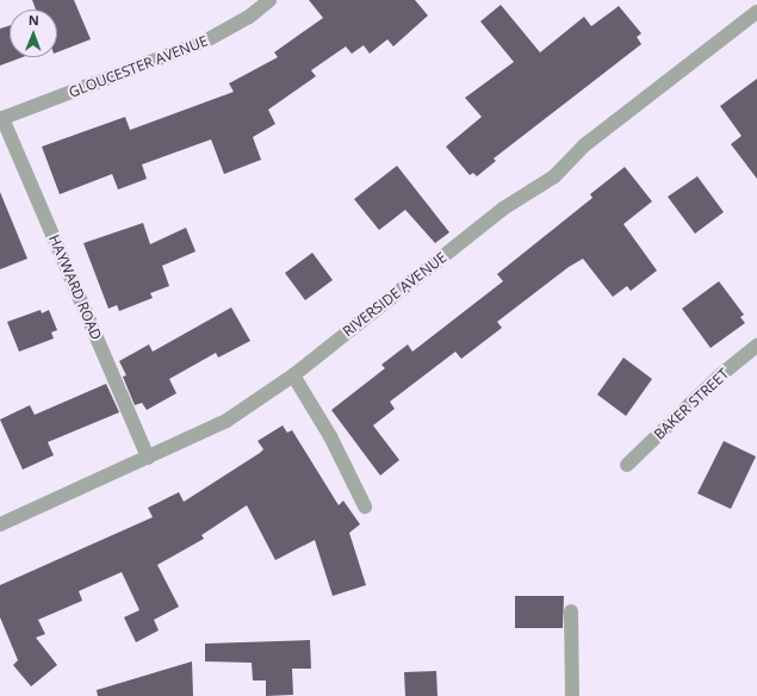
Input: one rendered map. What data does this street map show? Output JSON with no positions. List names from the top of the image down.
{
  "streets": {
    "street": [
      "GLOUCESTER AVENUE",
      "HAYWARD ROAD",
      "RIVERSIDE AVENUE",
      "BAKER STREET"
    ]
  },
  "crossings": [
    ["GLOUCESTER AVENUE", "HAYWARD ROAD"],
    ["HAYWARD ROAD", "RIVERSIDE AVENUE"]
  ],
  "north": "top"
}
